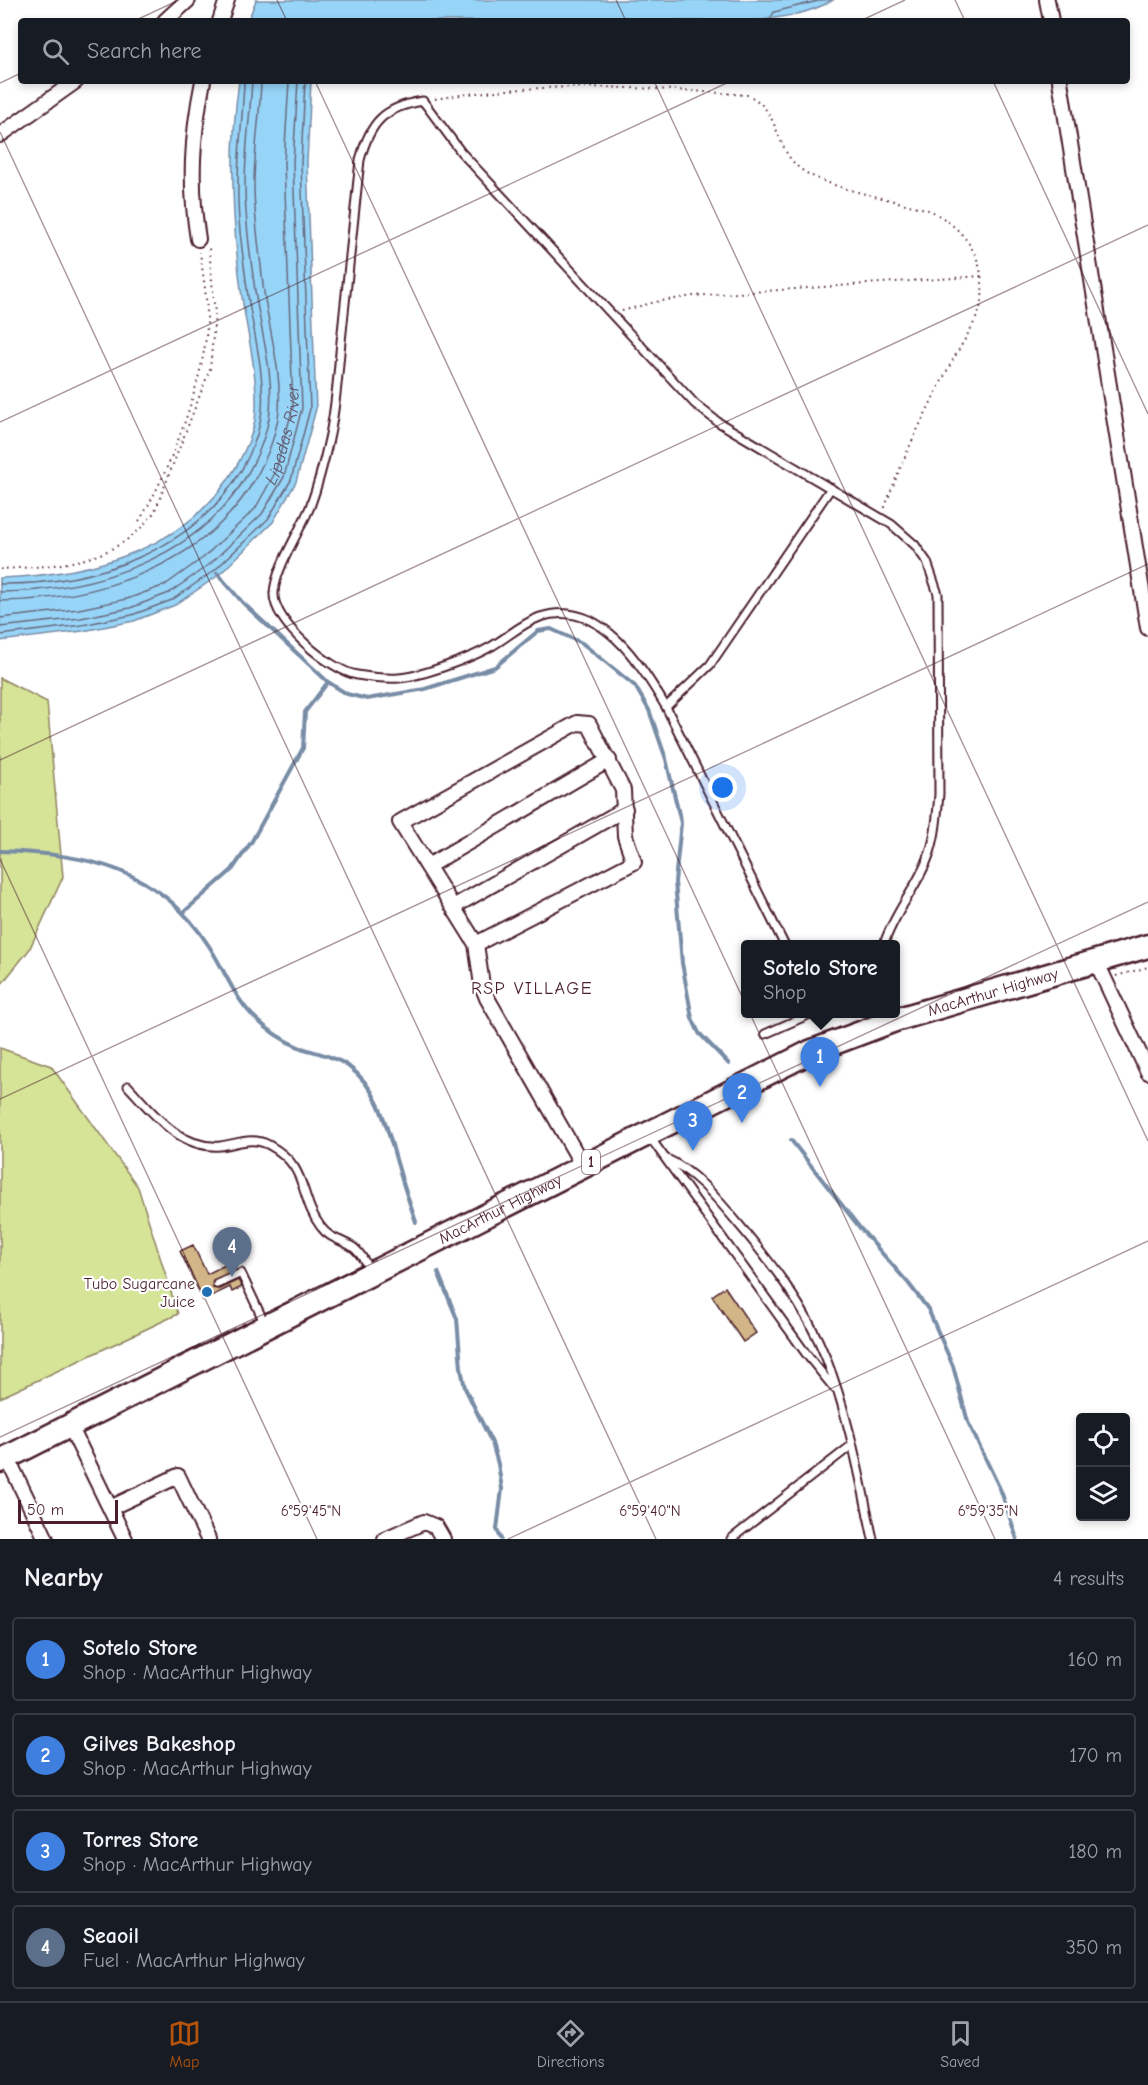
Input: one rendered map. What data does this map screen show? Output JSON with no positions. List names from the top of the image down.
{
  "streets": {
    "highway": ["MacArthur Highway", "1"]
  },
  "districts": ["RSP VILLAGE"],
  "water": ["Lipadas River"],
  "places": ["Tubo Sugarcane Juice"],
  "scale_bar": "50 m",
  "page": {
    "search": "Search here",
    "popup": ["Sotelo Store", "Shop"],
    "pins": [
      "1",
      "2",
      "3",
      "4"
    ],
    "scale": "50 m",
    "heading": ["Nearby", "4 results"],
    "list": [
      {
        "mark": "1",
        "name": "Sotelo Store",
        "note": "Shop · MacArthur Highway",
        "value": "160 m"
      },
      {
        "mark": "2",
        "name": "Gilves Bakeshop",
        "note": "Shop · MacArthur Highway",
        "value": "170 m"
      },
      {
        "mark": "3",
        "name": "Torres Store",
        "note": "Shop · MacArthur Highway",
        "value": "180 m"
      },
      {
        "mark": "4",
        "name": "Seaoil",
        "note": "Fuel · MacArthur Highway",
        "value": "350 m"
      }
    ],
    "nav": ["Map", "Directions", "Saved"]
  },
  "coordinates": ["6°59'45\"N", "6°59'40\"N", "6°59'35\"N"]
}
